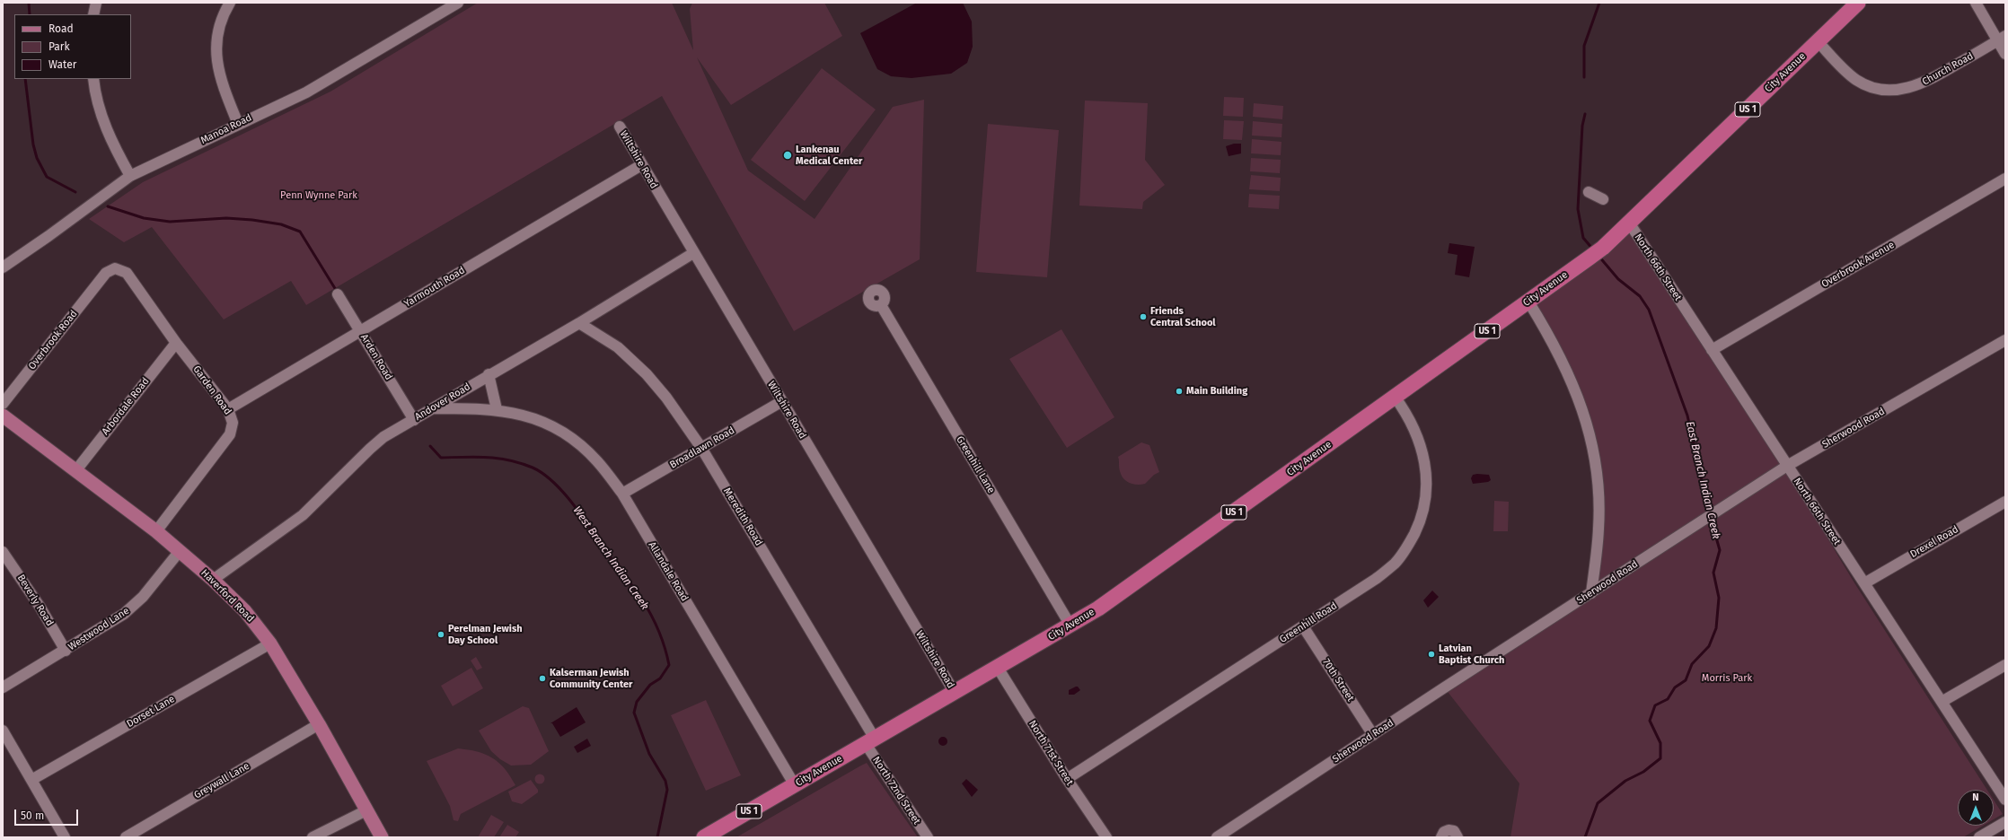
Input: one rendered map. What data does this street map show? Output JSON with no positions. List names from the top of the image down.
{
  "streets": {
    "highway": ["City Avenue", "US 1"],
    "main road": ["Haverford Road"],
    "street": [
      "Church Road",
      "Manoa Road",
      "Wiltshire Road",
      "Overbrook Avenue",
      "North 66th Street",
      "Yarmouth Road",
      "Overbrook Road",
      "Arden Road",
      "Garden Road",
      "Andover Road",
      "Arbordale Road",
      "Sherwood Road",
      "Broadlawn Road",
      "Greenhill Lane",
      "Meredith Road",
      "Drexel Road",
      "Allandale Road",
      "Beverly Road",
      "Greenhill Road",
      "Westwood Lane",
      "70th Street",
      "Dorset Lane",
      "North 71st Street",
      "Greywall Lane",
      "North 72nd Street"
    ]
  },
  "crossings": [
    ["Church Road", "City Avenue"],
    ["City Avenue", "Wiltshire Road"],
    ["City Avenue", "North 66th Street"],
    ["City Avenue", "Greenhill Lane"],
    ["City Avenue", "Meredith Road"],
    ["City Avenue", "Allandale Road"],
    ["City Avenue", "Greenhill Road"],
    ["City Avenue", "North 71st Street"],
    ["City Avenue", "North 72nd Street"],
    ["Wiltshire Road", "Yarmouth Road"],
    ["Wiltshire Road", "Andover Road"],
    ["Wiltshire Road", "Broadlawn Road"],
    ["Overbrook Avenue", "North 66th Street"],
    ["North 66th Street", "Sherwood Road"],
    ["North 66th Street", "Drexel Road"],
    ["Yarmouth Road", "Arden Road"],
    ["Yarmouth Road", "Garden Road"],
    ["Overbrook Road", "Garden Road"],
    ["Arden Road", "Andover Road"],
    ["Garden Road", "Arbordale Road"],
    ["Garden Road", "Haverford Road"],
    ["Andover Road", "Meredith Road"],
    ["Andover Road", "Allandale Road"],
    ["Andover Road", "Haverford Road"],
    ["Arbordale Road", "Haverford Road"],
    ["Sherwood Road", "70th Street"],
    ["Broadlawn Road", "Meredith Road"],
    ["Broadlawn Road", "Allandale Road"],
    ["Meredith Road", "North 72nd Street"],
    ["Haverford Road", "Westwood Lane"],
    ["Haverford Road", "Dorset Lane"],
    ["Haverford Road", "Greywall Lane"],
    ["Beverly Road", "Westwood Lane"],
    ["Greenhill Road", "70th Street"],
    ["Greenhill Road", "North 71st Street"]
  ],
  "water": ["East Branch Indian Creek", "West Branch Indian Creek"],
  "parks": ["Penn Wynne Park", "Morris Park"],
  "places": [
    "Lankenau Medical Center",
    "Friends Central School",
    "Main Building",
    "Perelman Jewish Day School",
    "Latvian Baptist Church",
    "Kalserman Jewish Community Center"
  ],
  "legend": ["Road", "Park", "Water"],
  "scale_bar": "50 m",
  "north": "top"
}
